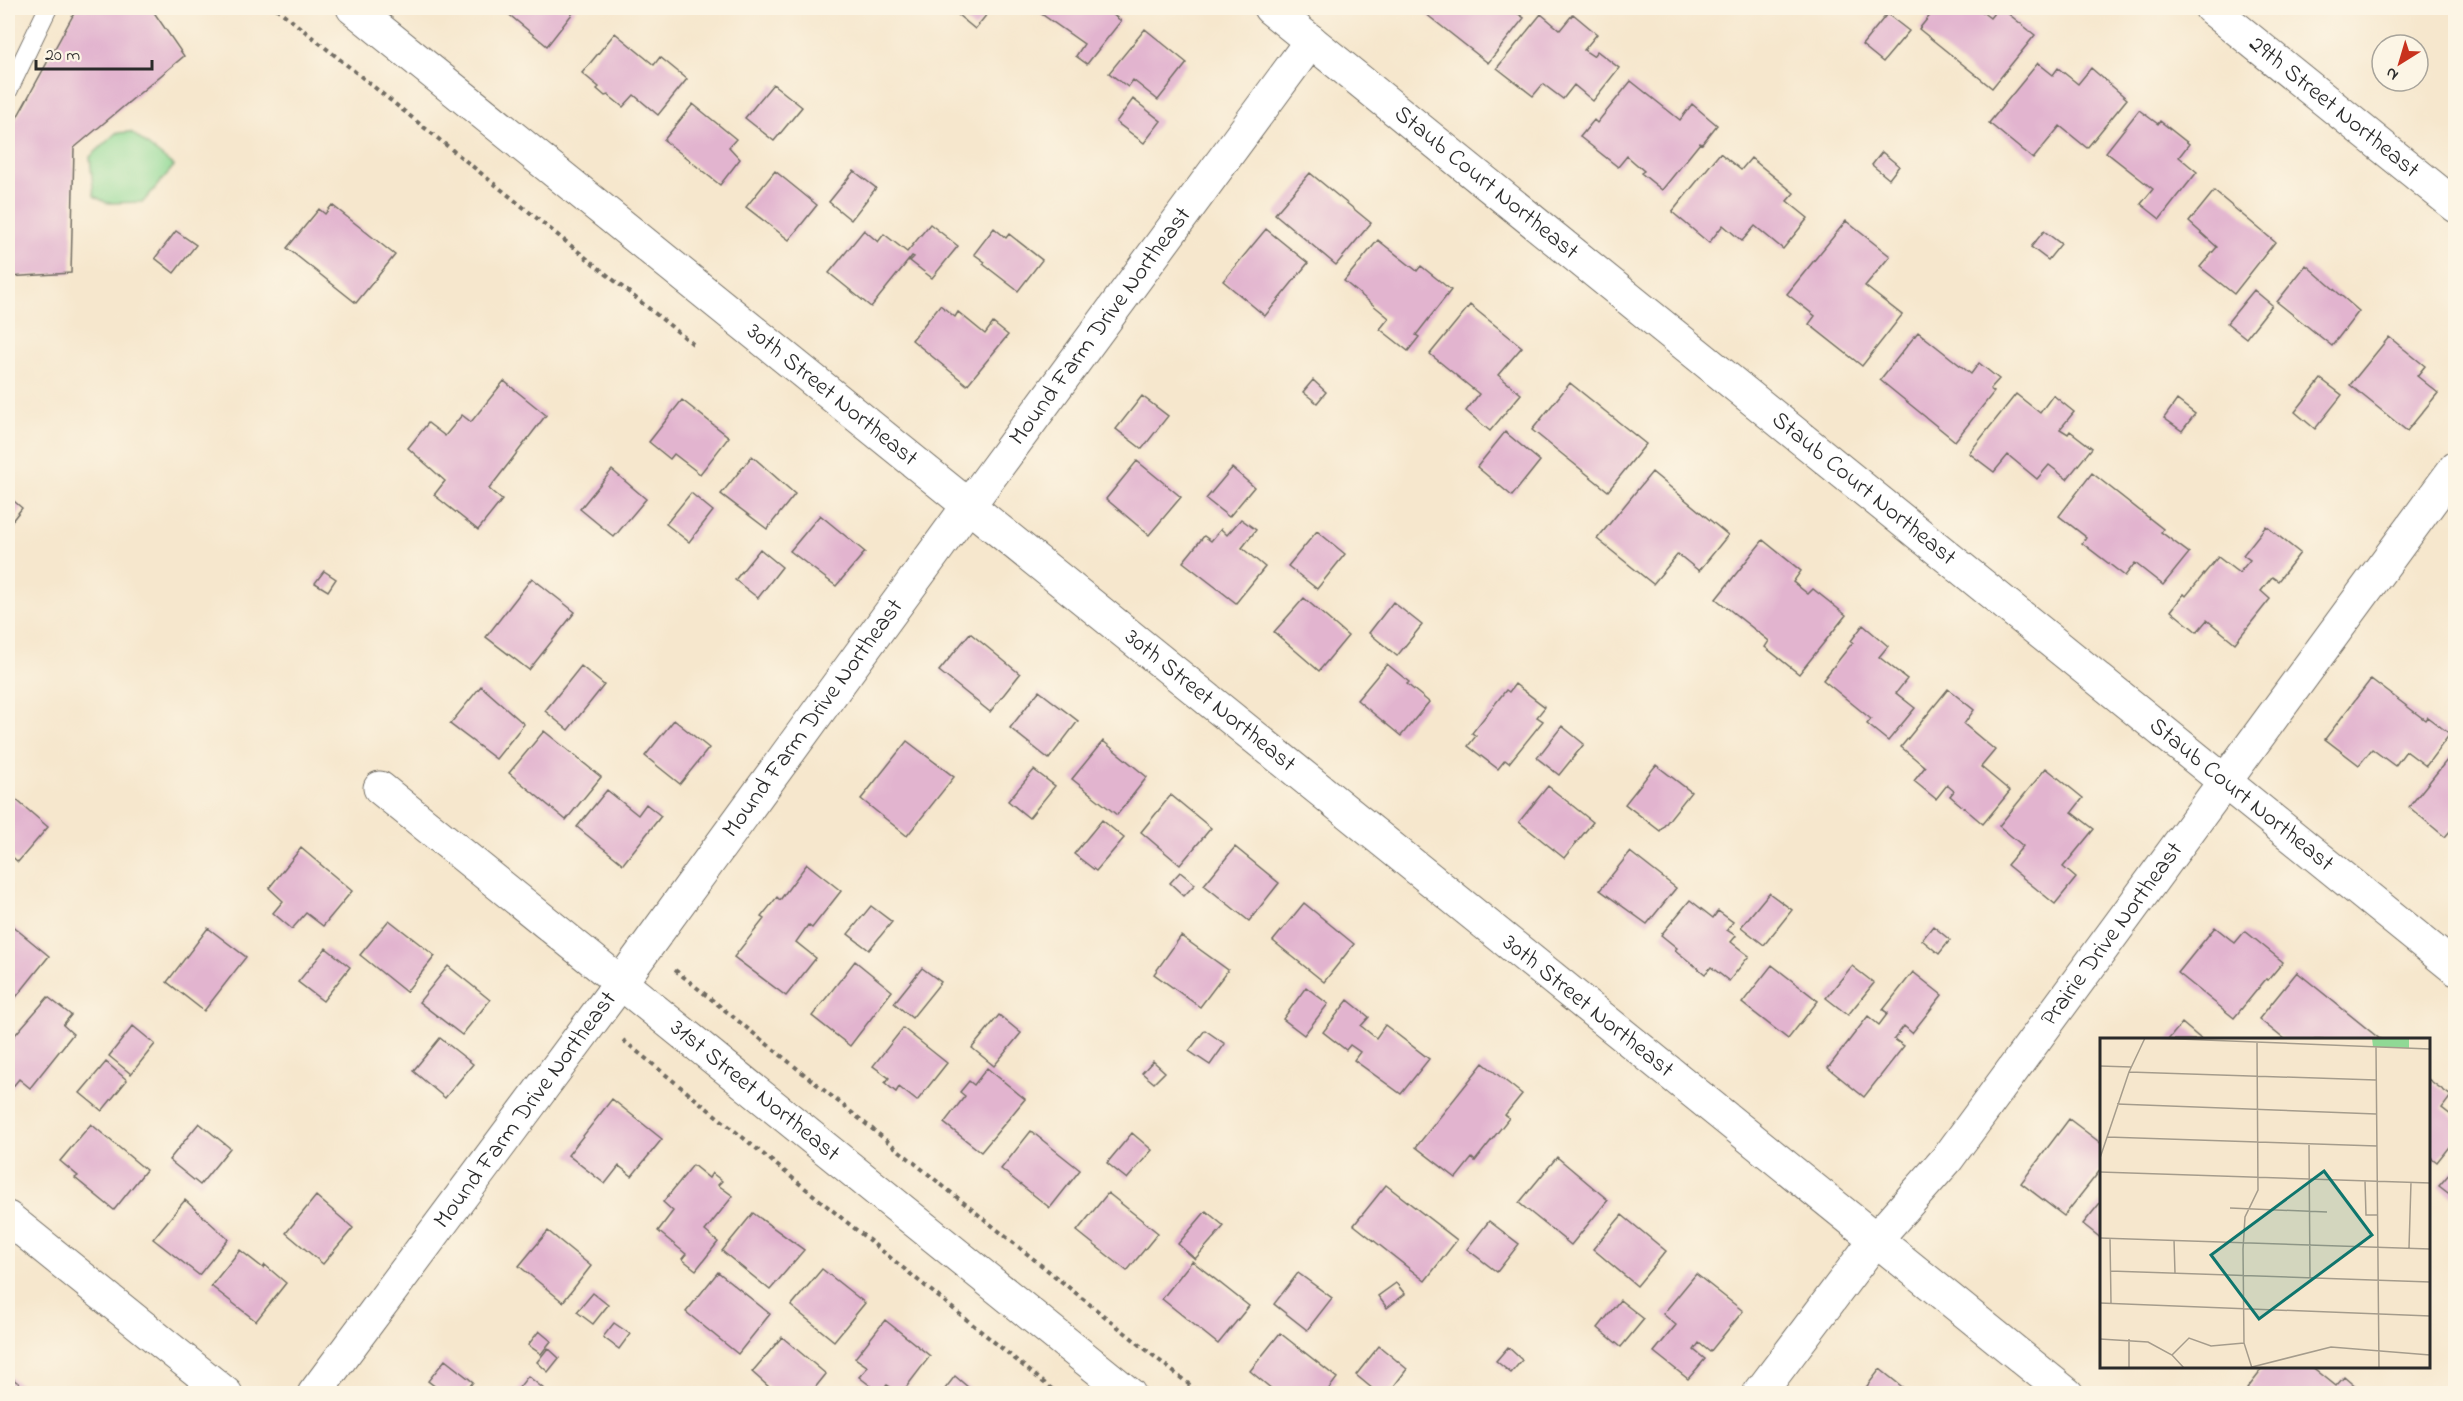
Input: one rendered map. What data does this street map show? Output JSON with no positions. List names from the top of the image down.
{
  "streets": {
    "street": [
      "29th Street Northeast",
      "Staub Court Northeast",
      "Mound Farm Drive Northeast",
      "30th Street Northeast",
      "Prairie Drive Northeast",
      "31st Street Northeast"
    ]
  },
  "crossings": [
    ["Staub Court Northeast", "Mound Farm Drive Northeast"],
    ["Staub Court Northeast", "Prairie Drive Northeast"],
    ["Mound Farm Drive Northeast", "30th Street Northeast"],
    ["Mound Farm Drive Northeast", "31st Street Northeast"],
    ["30th Street Northeast", "Prairie Drive Northeast"]
  ],
  "scale_bar": "20 m",
  "north": "bottom left"
}
